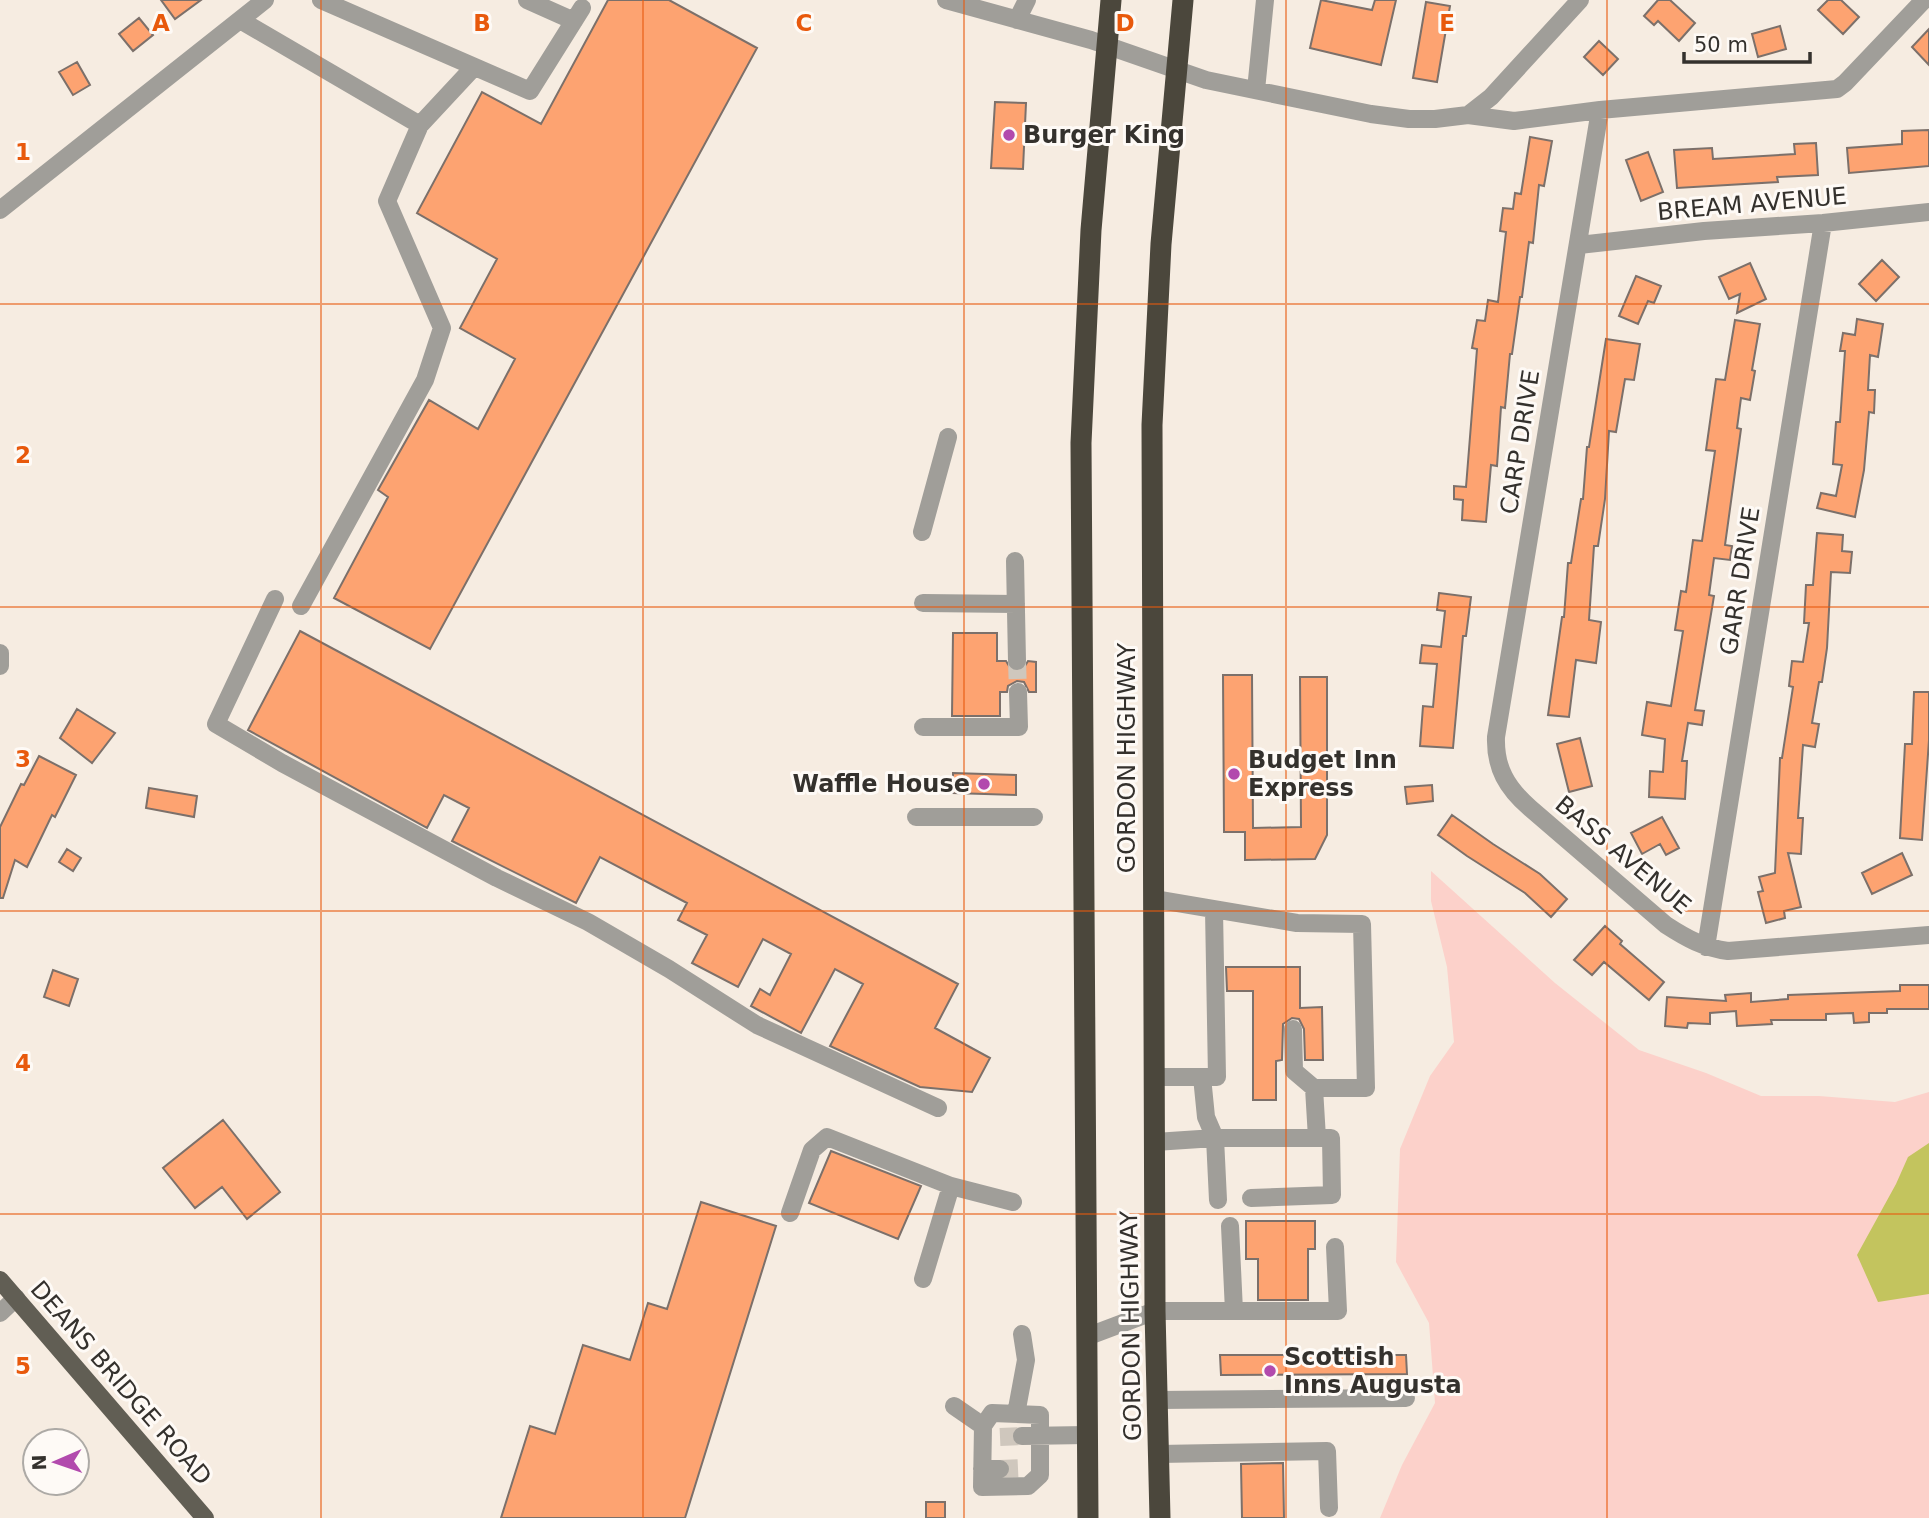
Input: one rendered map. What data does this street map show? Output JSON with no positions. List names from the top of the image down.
{
  "streets": {
    "highway": ["GORDON HIGHWAY"],
    "main road": ["DEANS BRIDGE ROAD"],
    "street": [
      "BREAM AVENUE",
      "CARP DRIVE",
      "GARR DRIVE",
      "BASS AVENUE"
    ]
  },
  "crossings": [
    ["BREAM AVENUE", "CARP DRIVE"],
    ["BREAM AVENUE", "GARR DRIVE"],
    ["CARP DRIVE", "BASS AVENUE"],
    ["GARR DRIVE", "BASS AVENUE"]
  ],
  "places": [
    "Burger King",
    "Budget Inn Express",
    "Waffle House",
    "Scottish Inns Augusta"
  ],
  "scale_bar": "50 m",
  "north": "left",
  "grid": {
    "columns": [
      "A",
      "B",
      "C",
      "D",
      "E"
    ],
    "rows": [
      "1",
      "2",
      "3",
      "4",
      "5"
    ]
  }
}
